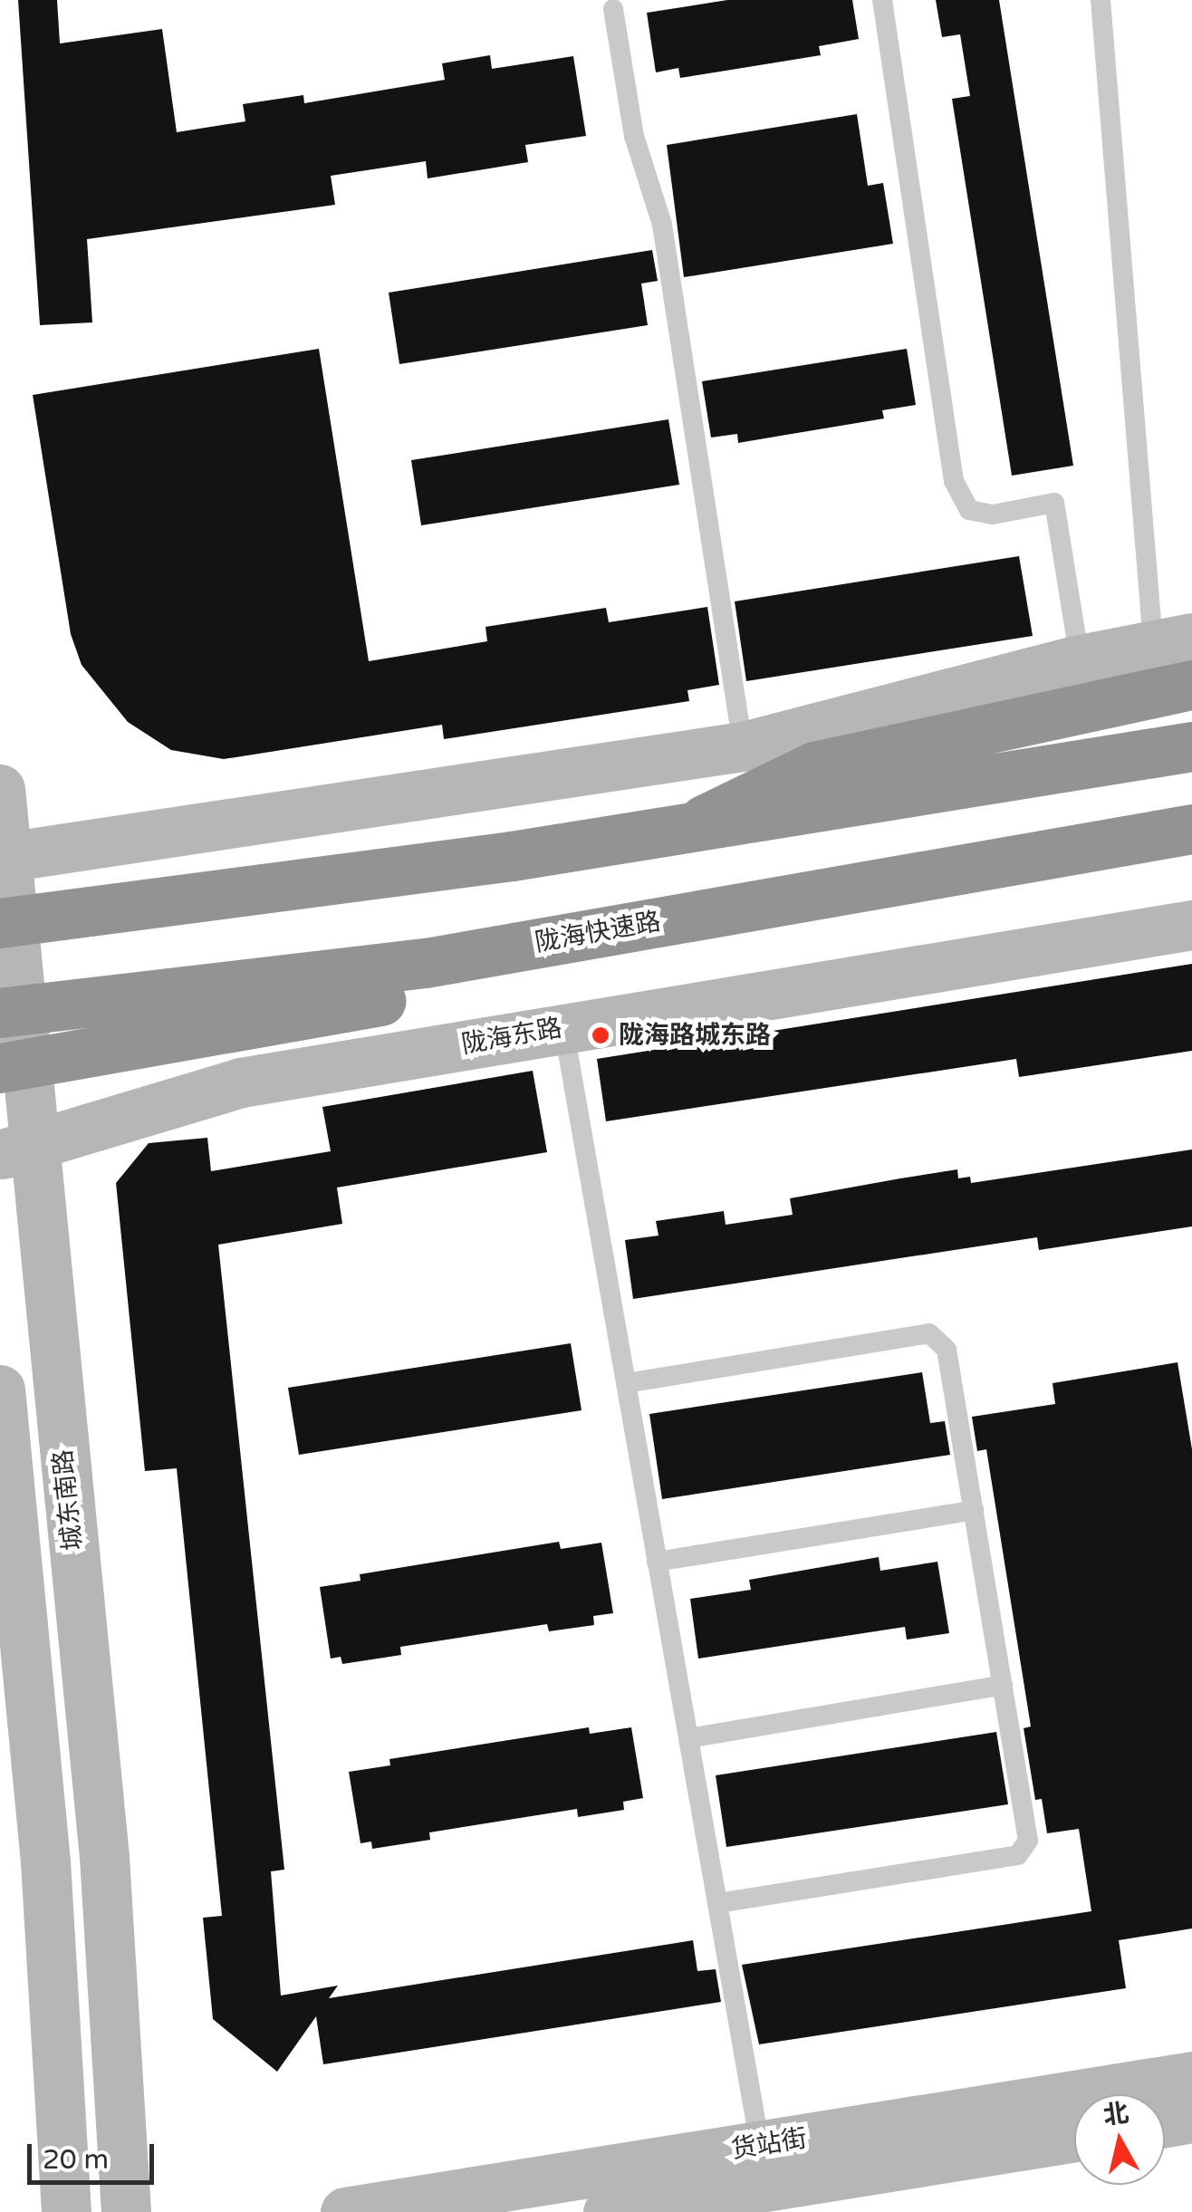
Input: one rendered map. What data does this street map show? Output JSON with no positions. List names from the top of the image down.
{
  "streets": {
    "highway": ["陇海快速路"],
    "street": ["陇海东路", "城东南路", "货站街"]
  },
  "crossings": [
    ["陇海东路", "城东南路"]
  ],
  "places": ["陇海路城东路"],
  "scale_bar": "20 m",
  "north": "top"
}
